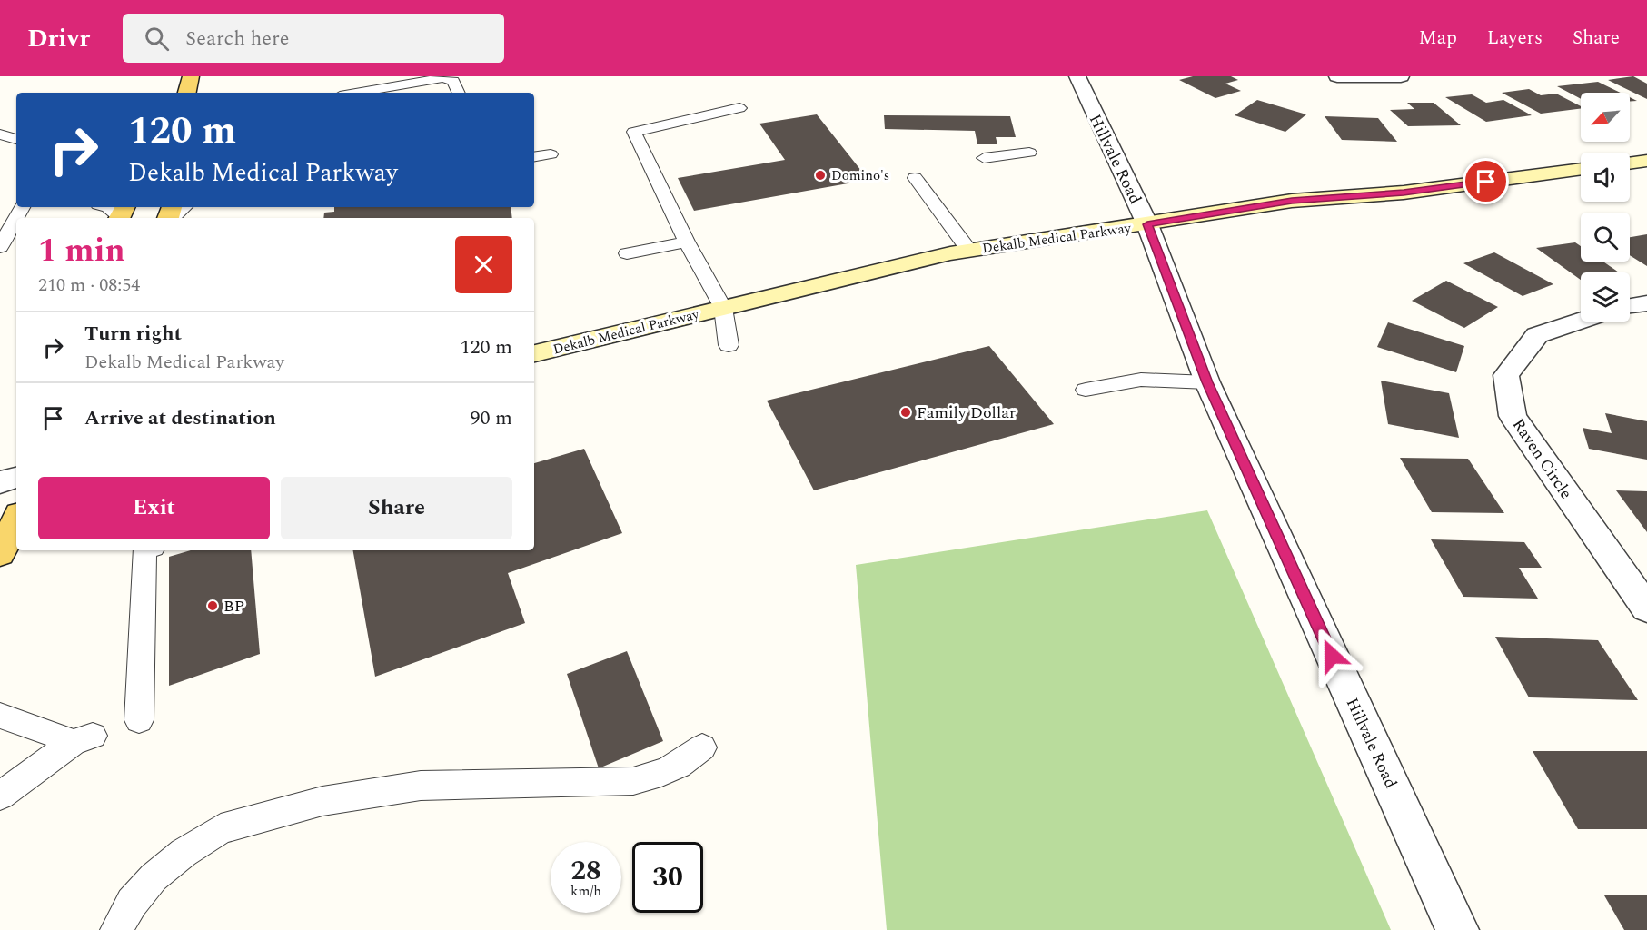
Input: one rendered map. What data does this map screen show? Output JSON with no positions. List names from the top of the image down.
{
  "streets": {
    "main road": ["Dekalb Medical Parkway"],
    "street": ["Hillvale Road", "Raven Circle"]
  },
  "crossings": [
    ["Hillvale Road", "Dekalb Medical Parkway"]
  ],
  "places": ["Domino's", "Family Dollar", "BP"],
  "north": "bottom left",
  "page": {
    "header": "Drivr",
    "search": "Search here",
    "nav": ["Map", "Layers", "Share"],
    "turn": ["120 m", "Dekalb Medical Parkway"],
    "heading": ["1 min", "210 m · 08:54"],
    "list": [
      {
        "name": "Turn right",
        "note": "Dekalb Medical Parkway",
        "value": "120 m"
      },
      {
        "name": "Arrive at destination",
        "value": "90 m"
      }
    ],
    "buttons": ["Exit", "Share"],
    "speed": "28 km/h",
    "limit": "30"
  }
}
